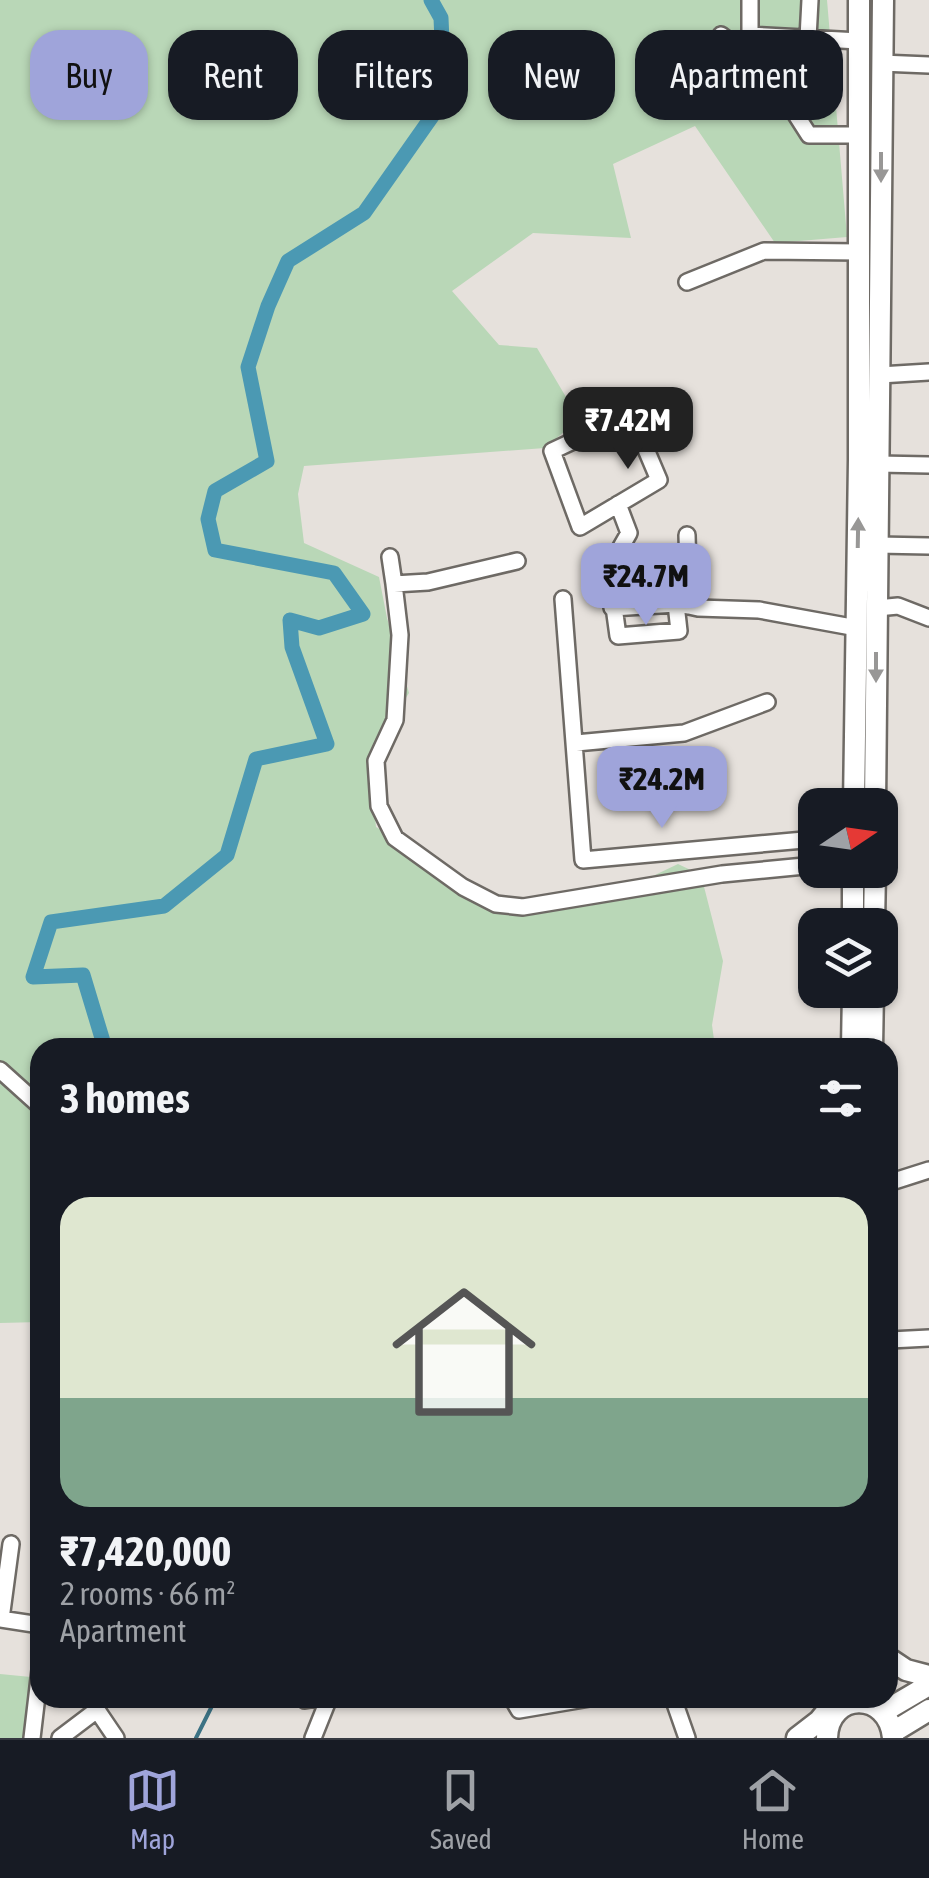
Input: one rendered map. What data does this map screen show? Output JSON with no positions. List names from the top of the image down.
{
  "north": "right",
  "page": {
    "chip": [
      "Buy",
      "Rent",
      "Filters",
      "New",
      "Apartment"
    ],
    "price": ["₹7.42M", "₹24.7M", "₹24.2M"],
    "heading": "3 homes",
    "list": [
      {
        "name": "₹7,420,000",
        "note": "2 rooms · 66 m² · Apartment"
      }
    ],
    "tabs": ["Map", "Saved", "Home"]
  }
}
